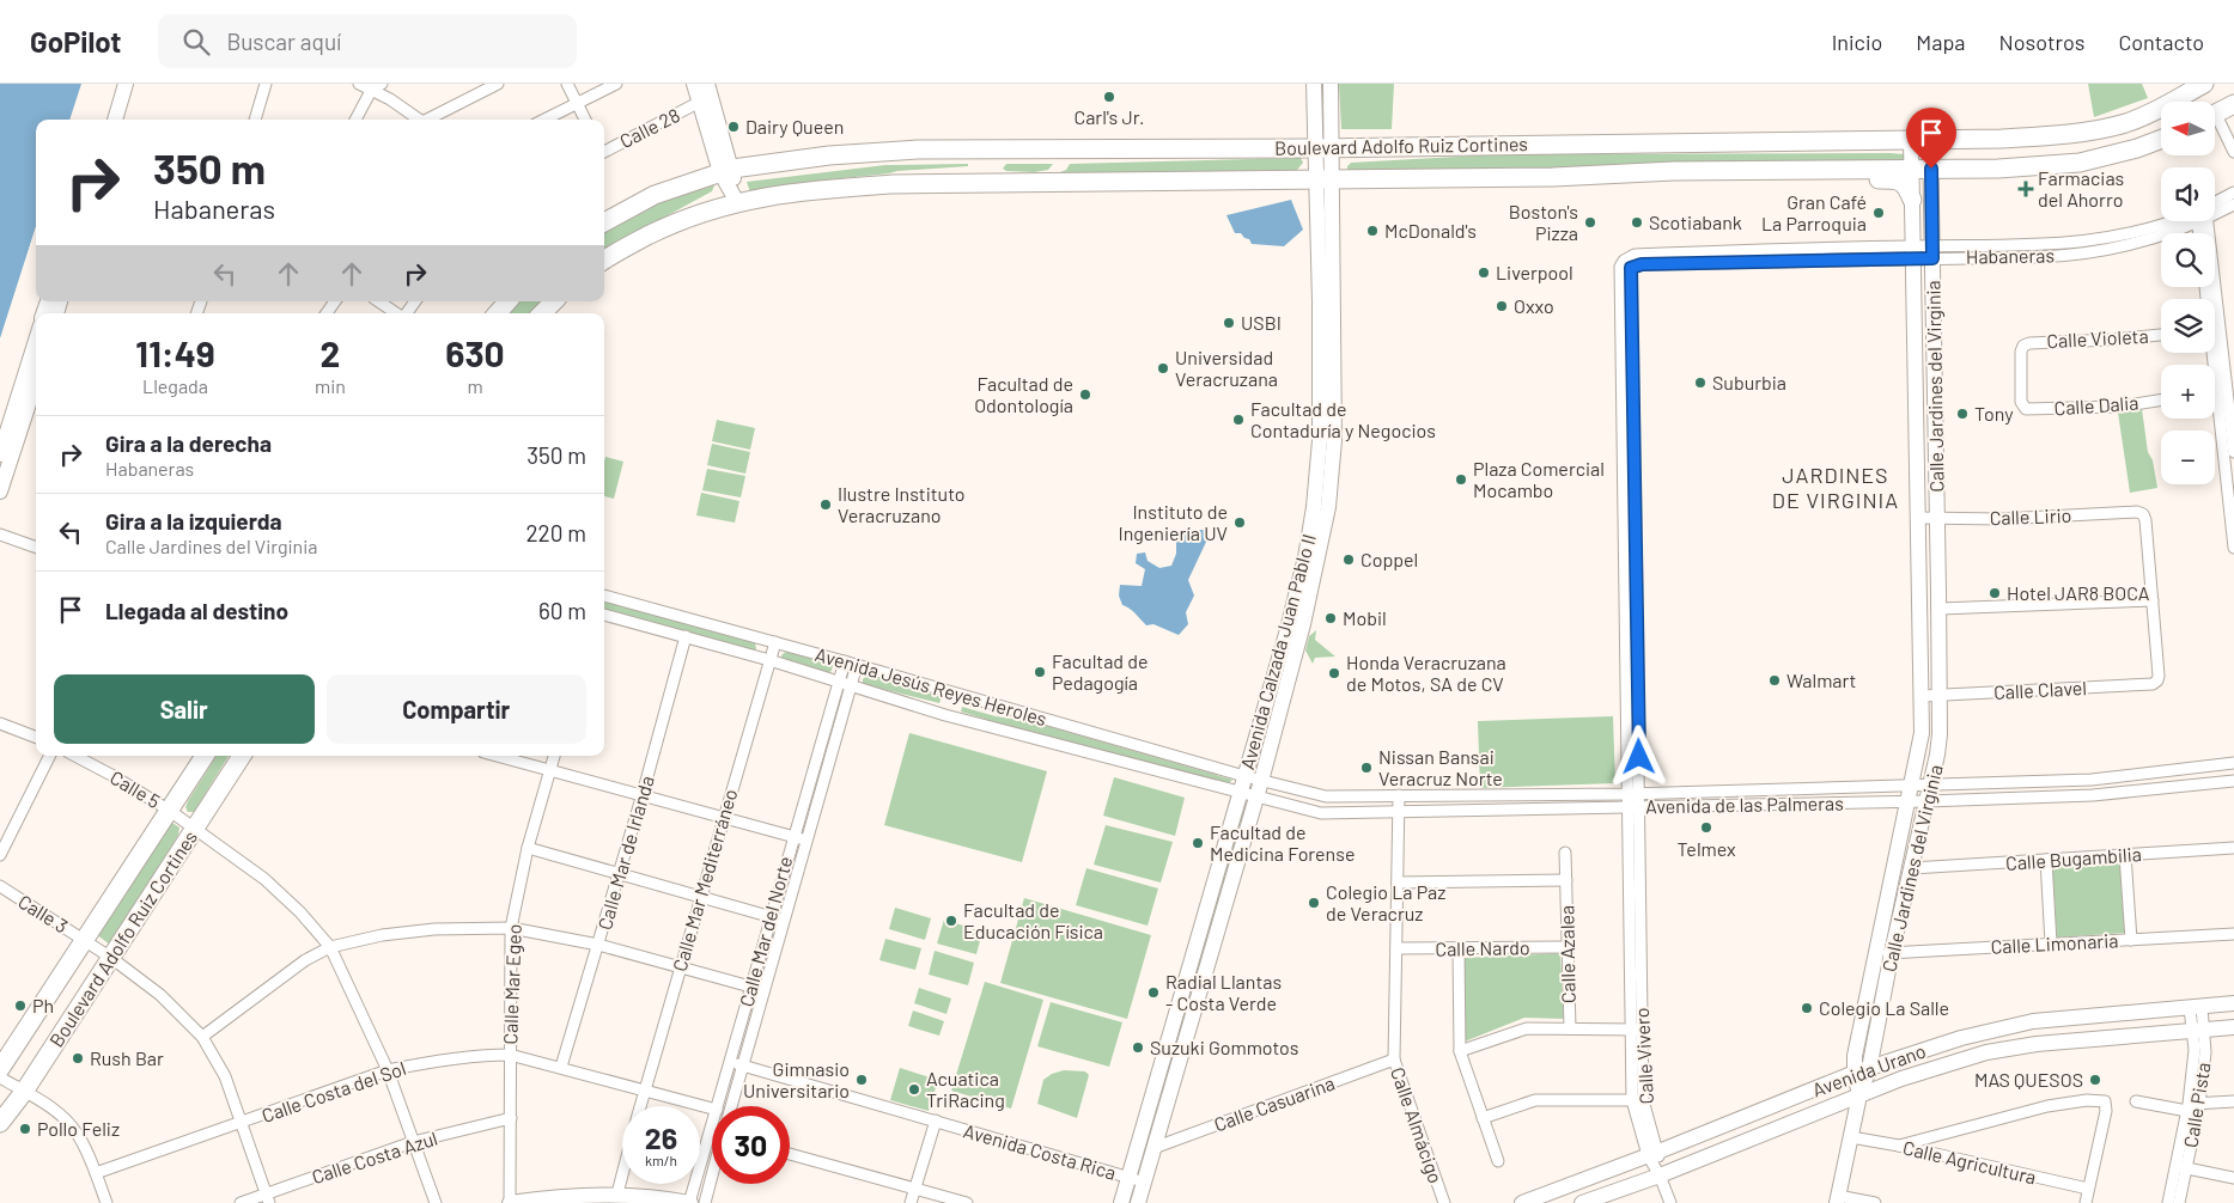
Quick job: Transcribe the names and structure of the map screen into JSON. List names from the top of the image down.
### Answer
{
  "streets": {
    "main road": [
      "Boulevard Adolfo Ruiz Cortines",
      "Calle Jardines del Virginia",
      "Avenida Calzada Juan Pablo II",
      "Avenida Urano"
    ],
    "street": [
      "Calle 28",
      "Habaneras",
      "Calle Violeta",
      "Calle Dalia",
      "Calle Lirio",
      "Avenida Jesús Reyes Heroles",
      "Calle Clavel",
      "Calle 5",
      "Avenida de las Palmeras",
      "Calle Mar de Irlanda",
      "Calle Bugambilia",
      "Calle Mar Mediterráneo",
      "Calle 3",
      "Calle Mar del Norte",
      "Calle Limonaria",
      "Calle Nardo",
      "Calle Azalea",
      "Calle Mar Egeo",
      "Calle Vivero",
      "Calle Costa del Sol",
      "Calle Casuarina",
      "Calle Pista",
      "Calle Almácigo",
      "Avenida Costa Rica",
      "Calle Costa Azul",
      "Calle Agricultura"
    ]
  },
  "crossings": [
    ["Boulevard Adolfo Ruiz Cortines", "Calle Jardines del Virginia"],
    ["Boulevard Adolfo Ruiz Cortines", "Avenida Calzada Juan Pablo II"],
    ["Boulevard Adolfo Ruiz Cortines", "Calle 5"],
    ["Boulevard Adolfo Ruiz Cortines", "Calle 3"],
    ["Habaneras", "Calle Jardines del Virginia"],
    ["Habaneras", "Calle Vivero"],
    ["Calle Violeta", "Calle Dalia"],
    ["Calle Jardines del Virginia", "Calle Lirio"],
    ["Calle Jardines del Virginia", "Calle Clavel"],
    ["Calle Jardines del Virginia", "Avenida de las Palmeras"],
    ["Calle Jardines del Virginia", "Calle Bugambilia"],
    ["Calle Jardines del Virginia", "Calle Limonaria"],
    ["Calle Jardines del Virginia", "Avenida Urano"],
    ["Calle Jardines del Virginia", "Calle Agricultura"],
    ["Calle Lirio", "Calle Clavel"],
    ["Avenida Calzada Juan Pablo II", "Avenida Jesús Reyes Heroles"],
    ["Avenida Calzada Juan Pablo II", "Avenida de las Palmeras"],
    ["Avenida Calzada Juan Pablo II", "Calle Casuarina"],
    ["Avenida Calzada Juan Pablo II", "Avenida Costa Rica"],
    ["Avenida Jesús Reyes Heroles", "Avenida de las Palmeras"],
    ["Avenida Jesús Reyes Heroles", "Calle Mar de Irlanda"],
    ["Avenida Jesús Reyes Heroles", "Calle Mar Mediterráneo"],
    ["Avenida Jesús Reyes Heroles", "Calle Mar del Norte"],
    ["Calle 5", "Calle Costa del Sol"],
    ["Calle 5", "Calle Costa Azul"],
    ["Avenida de las Palmeras", "Calle Vivero"],
    ["Avenida de las Palmeras", "Calle Almácigo"],
    ["Calle Mar de Irlanda", "Calle Costa del Sol"],
    ["Calle Mar Mediterráneo", "Calle Costa del Sol"],
    ["Calle 3", "Calle Costa del Sol"],
    ["Calle 3", "Calle Costa Azul"],
    ["Calle Mar del Norte", "Avenida Costa Rica"],
    ["Calle Nardo", "Calle Azalea"],
    ["Calle Nardo", "Calle Almácigo"],
    ["Calle Mar Egeo", "Calle Costa del Sol"],
    ["Calle Mar Egeo", "Calle Costa Azul"],
    ["Calle Vivero", "Avenida Urano"],
    ["Avenida Urano", "Calle Pista"],
    ["Calle Casuarina", "Calle Almácigo"]
  ],
  "districts": ["JARDINES DE VIRGINIA"],
  "places": {
    "other": [
      "Carl's Jr.",
      "Dairy Queen",
      "Gran Café La Parroquia",
      "Boston's Pizza",
      "Scotiabank",
      "McDonald's",
      "Liverpool",
      "Oxxo",
      "USBI",
      "Universidad Veracruzana",
      "Suburbia",
      "Facultad de Odontología",
      "Tony",
      "Facultad de Contaduría y Negocios",
      "Plaza Comercial Mocambo",
      "Ilustre Instituto Veracruzano",
      "Instituto de Ingeniería UV",
      "Coppel",
      "Hotel JAR8 BOCA",
      "Mobil",
      "Facultad de Pedagogía",
      "Honda Veracruzana de Motos, SA de CV",
      "Walmart",
      "Nissan Bansai Veracruz Norte",
      "Telmex",
      "Facultad de Medicina Forense",
      "Colegio La Paz de Veracruz",
      "Facultad de Educación Física",
      "Radial Llantas - Costa Verde",
      "Ph",
      "Colegio La Salle",
      "Suzuki Gommotos",
      "Rush Bar",
      "Gimnasio Universitario",
      "MAS QUESOS",
      "Acuatica TriRacing",
      "Pollo Feliz"
    ],
    "health": ["Farmacias del Ahorro"]
  },
  "north": "left",
  "page": {
    "header": "GoPilot",
    "search": "Buscar aquí",
    "nav": [
      "Inicio",
      "Mapa",
      "Nosotros",
      "Contacto"
    ],
    "map_buttons": ["+", "−"],
    "turn": ["350 m", "Habaneras"],
    "eta": [
      "11:49",
      "Llegada",
      "2",
      "min",
      "630",
      "m"
    ],
    "list": [
      {
        "name": "Gira a la derecha",
        "note": "Habaneras",
        "value": "350 m"
      },
      {
        "name": "Gira a la izquierda",
        "note": "Calle Jardines del Virginia",
        "value": "220 m"
      },
      {
        "name": "Llegada al destino",
        "value": "60 m"
      }
    ],
    "buttons": ["Salir", "Compartir"],
    "speed": "26 km/h",
    "limit": "30"
  }
}
